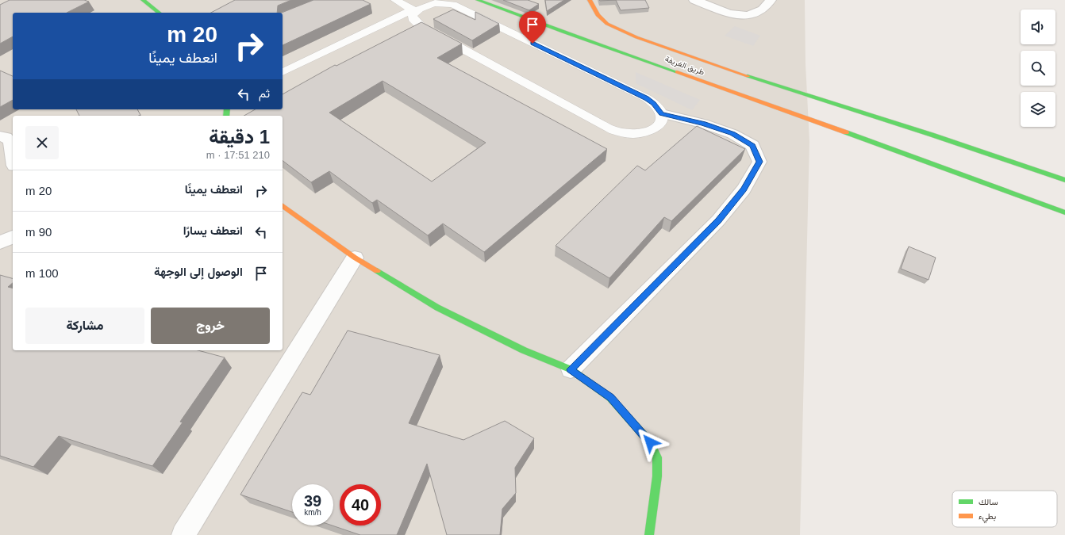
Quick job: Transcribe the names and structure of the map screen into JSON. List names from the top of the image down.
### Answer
{
  "streets": {
    "main road": ["طريق الغريفة"]
  },
  "legend": ["سالك", "بطيء"],
  "page": {
    "turn": ["20 m", "انعطف يمينًا"],
    "then": "ثم",
    "heading": ["1 دقيقة", "210 m · 17:51"],
    "list": [
      {
        "name": "انعطف يمينًا",
        "value": "20 m"
      },
      {
        "name": "انعطف يسارًا",
        "value": "90 m"
      },
      {
        "name": "الوصول إلى الوجهة",
        "value": "100 m"
      }
    ],
    "buttons": ["خروج", "مشاركة"],
    "speed": "39 km/h",
    "limit": "40"
  }
}
